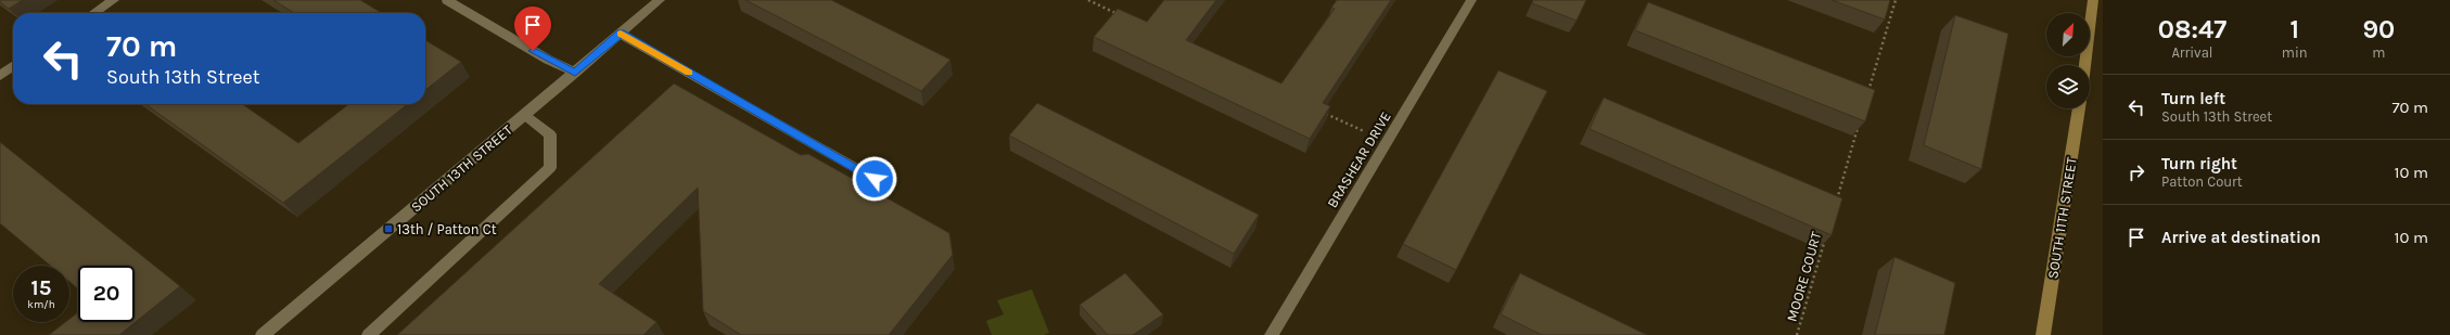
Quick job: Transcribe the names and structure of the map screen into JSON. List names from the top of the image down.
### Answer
{
  "streets": {
    "street": ["BRASHEAR DRIVE", "SOUTH 13TH STREET", "SOUTH 11TH STREET"],
    "path": ["MOORE COURT"]
  },
  "places": {
    "transit": ["13th / Patton Ct"]
  },
  "north": "top right",
  "page": {
    "eta": [
      "08:47",
      "Arrival",
      "1",
      "min",
      "90",
      "m"
    ],
    "turn": ["70 m", "South 13th Street"],
    "list": [
      {
        "name": "Turn left",
        "note": "South 13th Street",
        "value": "70 m"
      },
      {
        "name": "Turn right",
        "note": "Patton Court",
        "value": "10 m"
      },
      {
        "name": "Arrive at destination",
        "value": "10 m"
      }
    ],
    "speed": "15 km/h",
    "limit": "20"
  }
}
